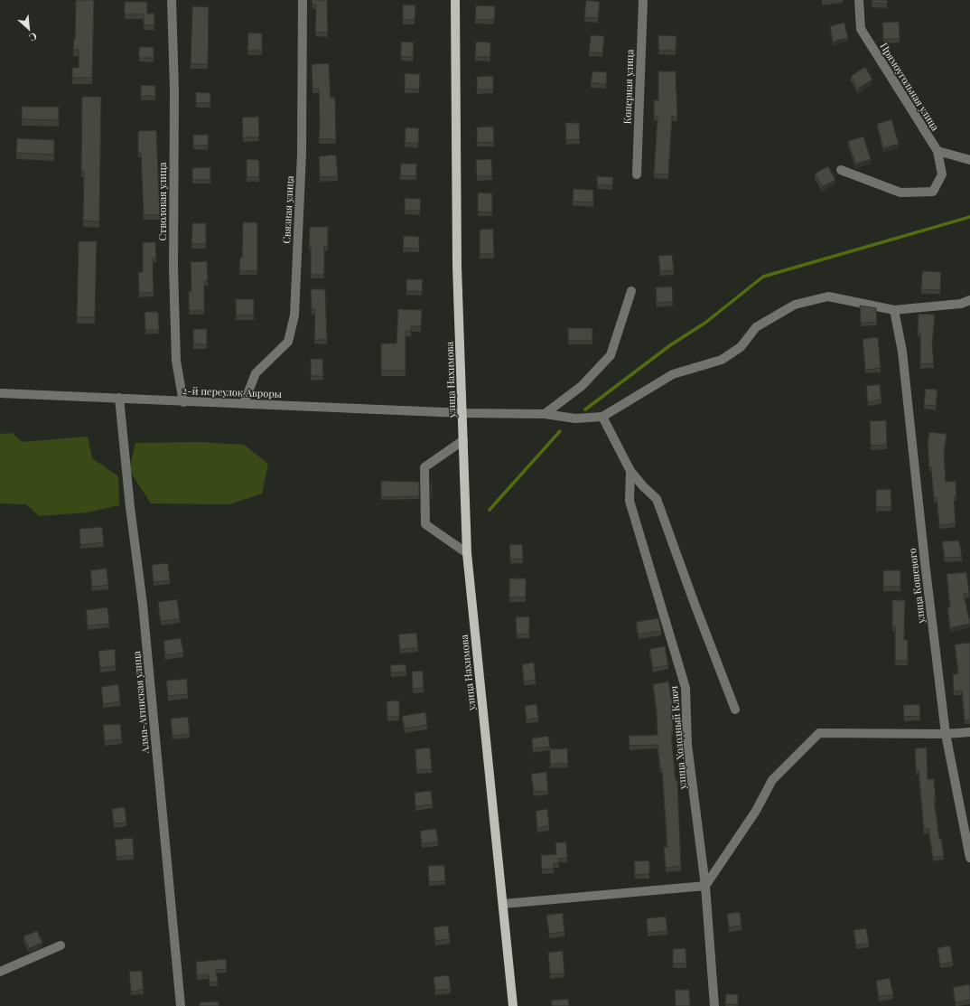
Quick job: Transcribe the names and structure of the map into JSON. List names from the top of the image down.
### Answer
{
  "streets": {
    "main road": ["улица Нахимова"],
    "street": [
      "Коперная улица",
      "Прямоугольная улица",
      "Стволовая улица",
      "Связная улица",
      "2-й переулок Авроры",
      "улица Кошевого",
      "Алма-Атинская улица",
      "улица Холодный Ключ"
    ]
  },
  "crossings": [
    ["Стволовая улица", "2-й переулок Авроры"],
    ["Связная улица", "2-й переулок Авроры"],
    ["улица Нахимова", "2-й переулок Авроры"],
    ["2-й переулок Авроры", "Алма-Атинская улица"],
    ["2-й переулок Авроры", "улица Холодный Ключ"]
  ],
  "north": "bottom right"
}
